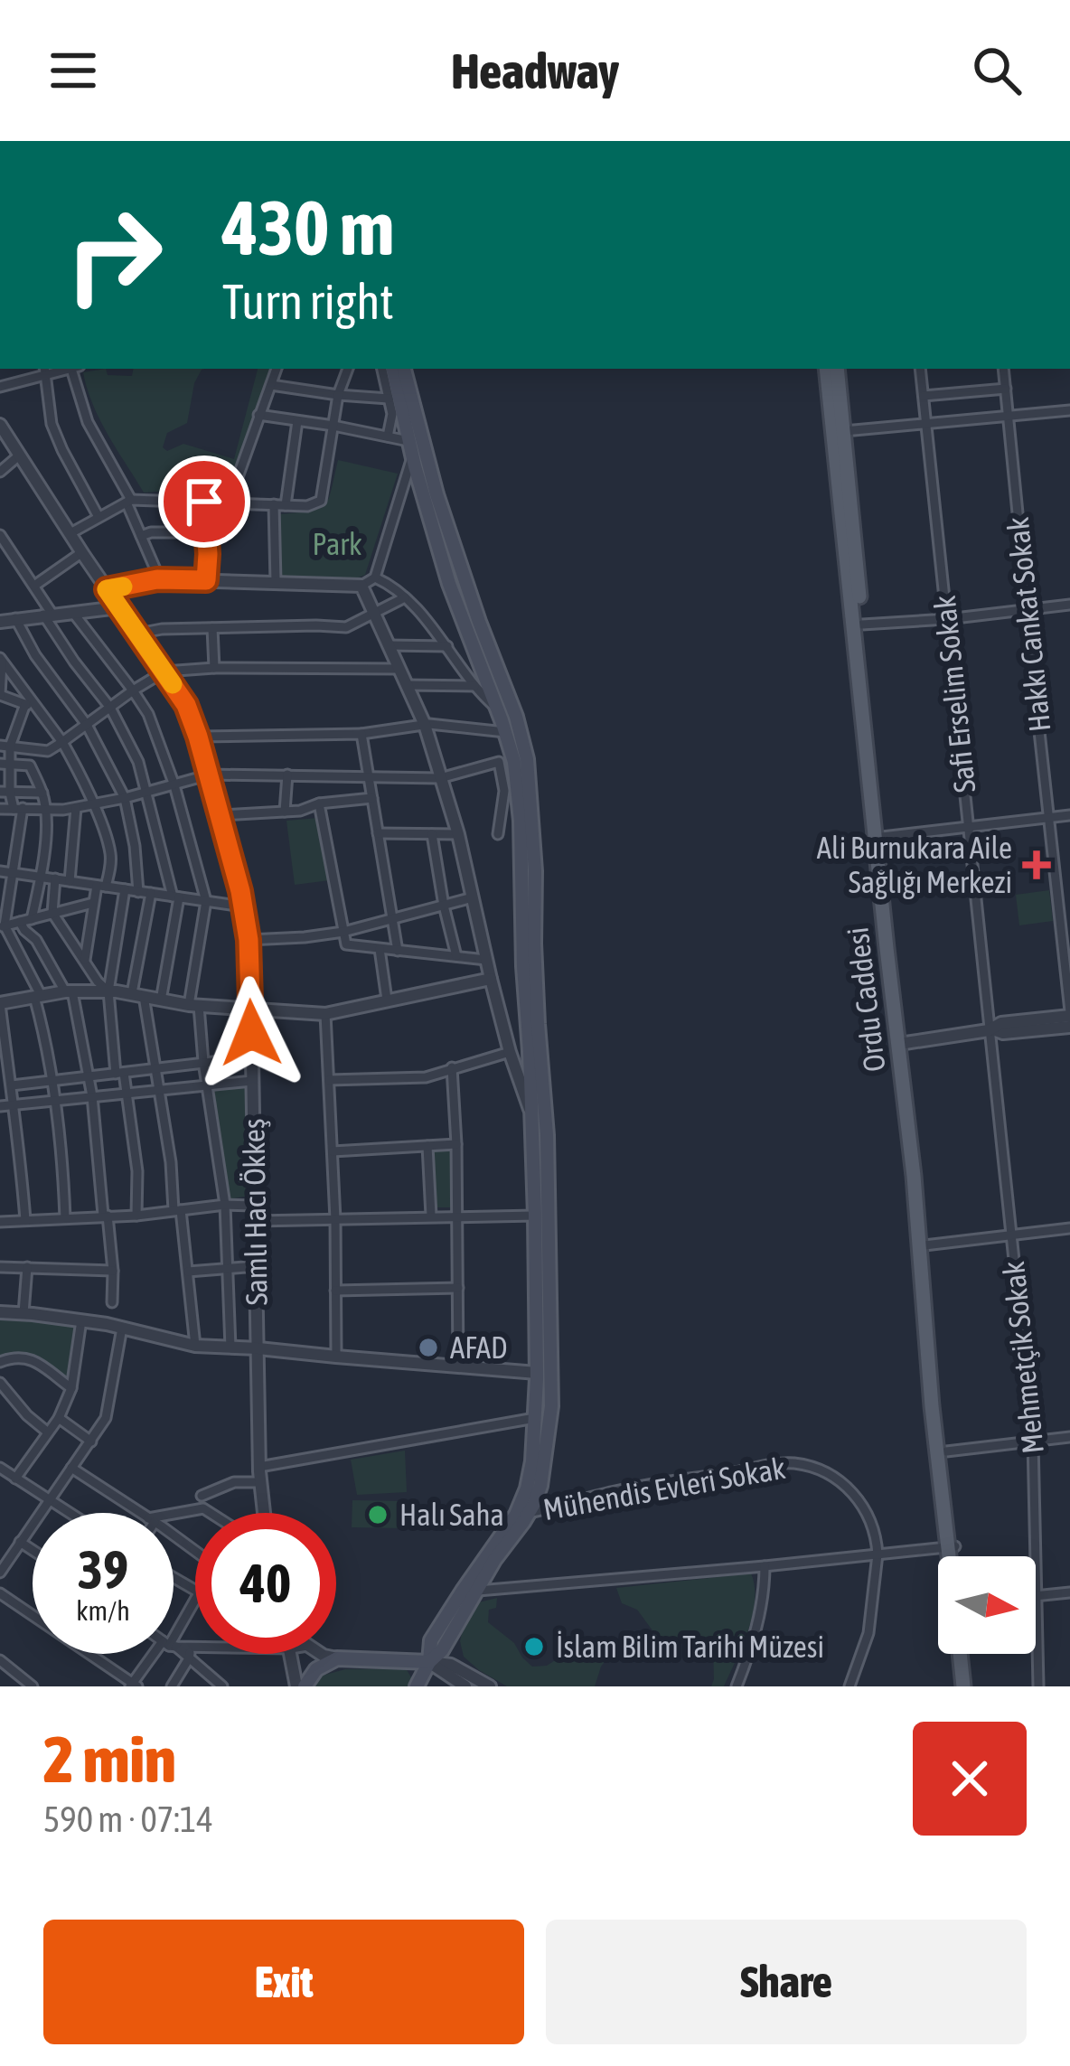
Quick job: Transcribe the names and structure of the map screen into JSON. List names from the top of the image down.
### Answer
{
  "streets": {
    "main road": ["Ordu Caddesi"],
    "street": [
      "Hakkı Cankat Sokak",
      "Safi Erselim Sokak",
      "Samlı Hacı Ökkeş",
      "Mehmetçik Sokak",
      "Mühendis Evleri Sokak"
    ]
  },
  "crossings": [
    ["Safi Erselim Sokak", "Mehmetçik Sokak"]
  ],
  "parks": ["Park"],
  "places": {
    "health": ["Ali Burnukara Aile Sağlığı Merkezi"],
    "other": ["AFAD", "Halı Saha", "İslam Bilim Tarihi Müzesi"]
  },
  "north": "right",
  "page": {
    "header": "Headway",
    "turn": ["430 m", "Turn right"],
    "speed": "39 km/h",
    "limit": "40",
    "heading": ["2 min", "590 m · 07:14"],
    "buttons": ["Exit", "Share"]
  }
}
